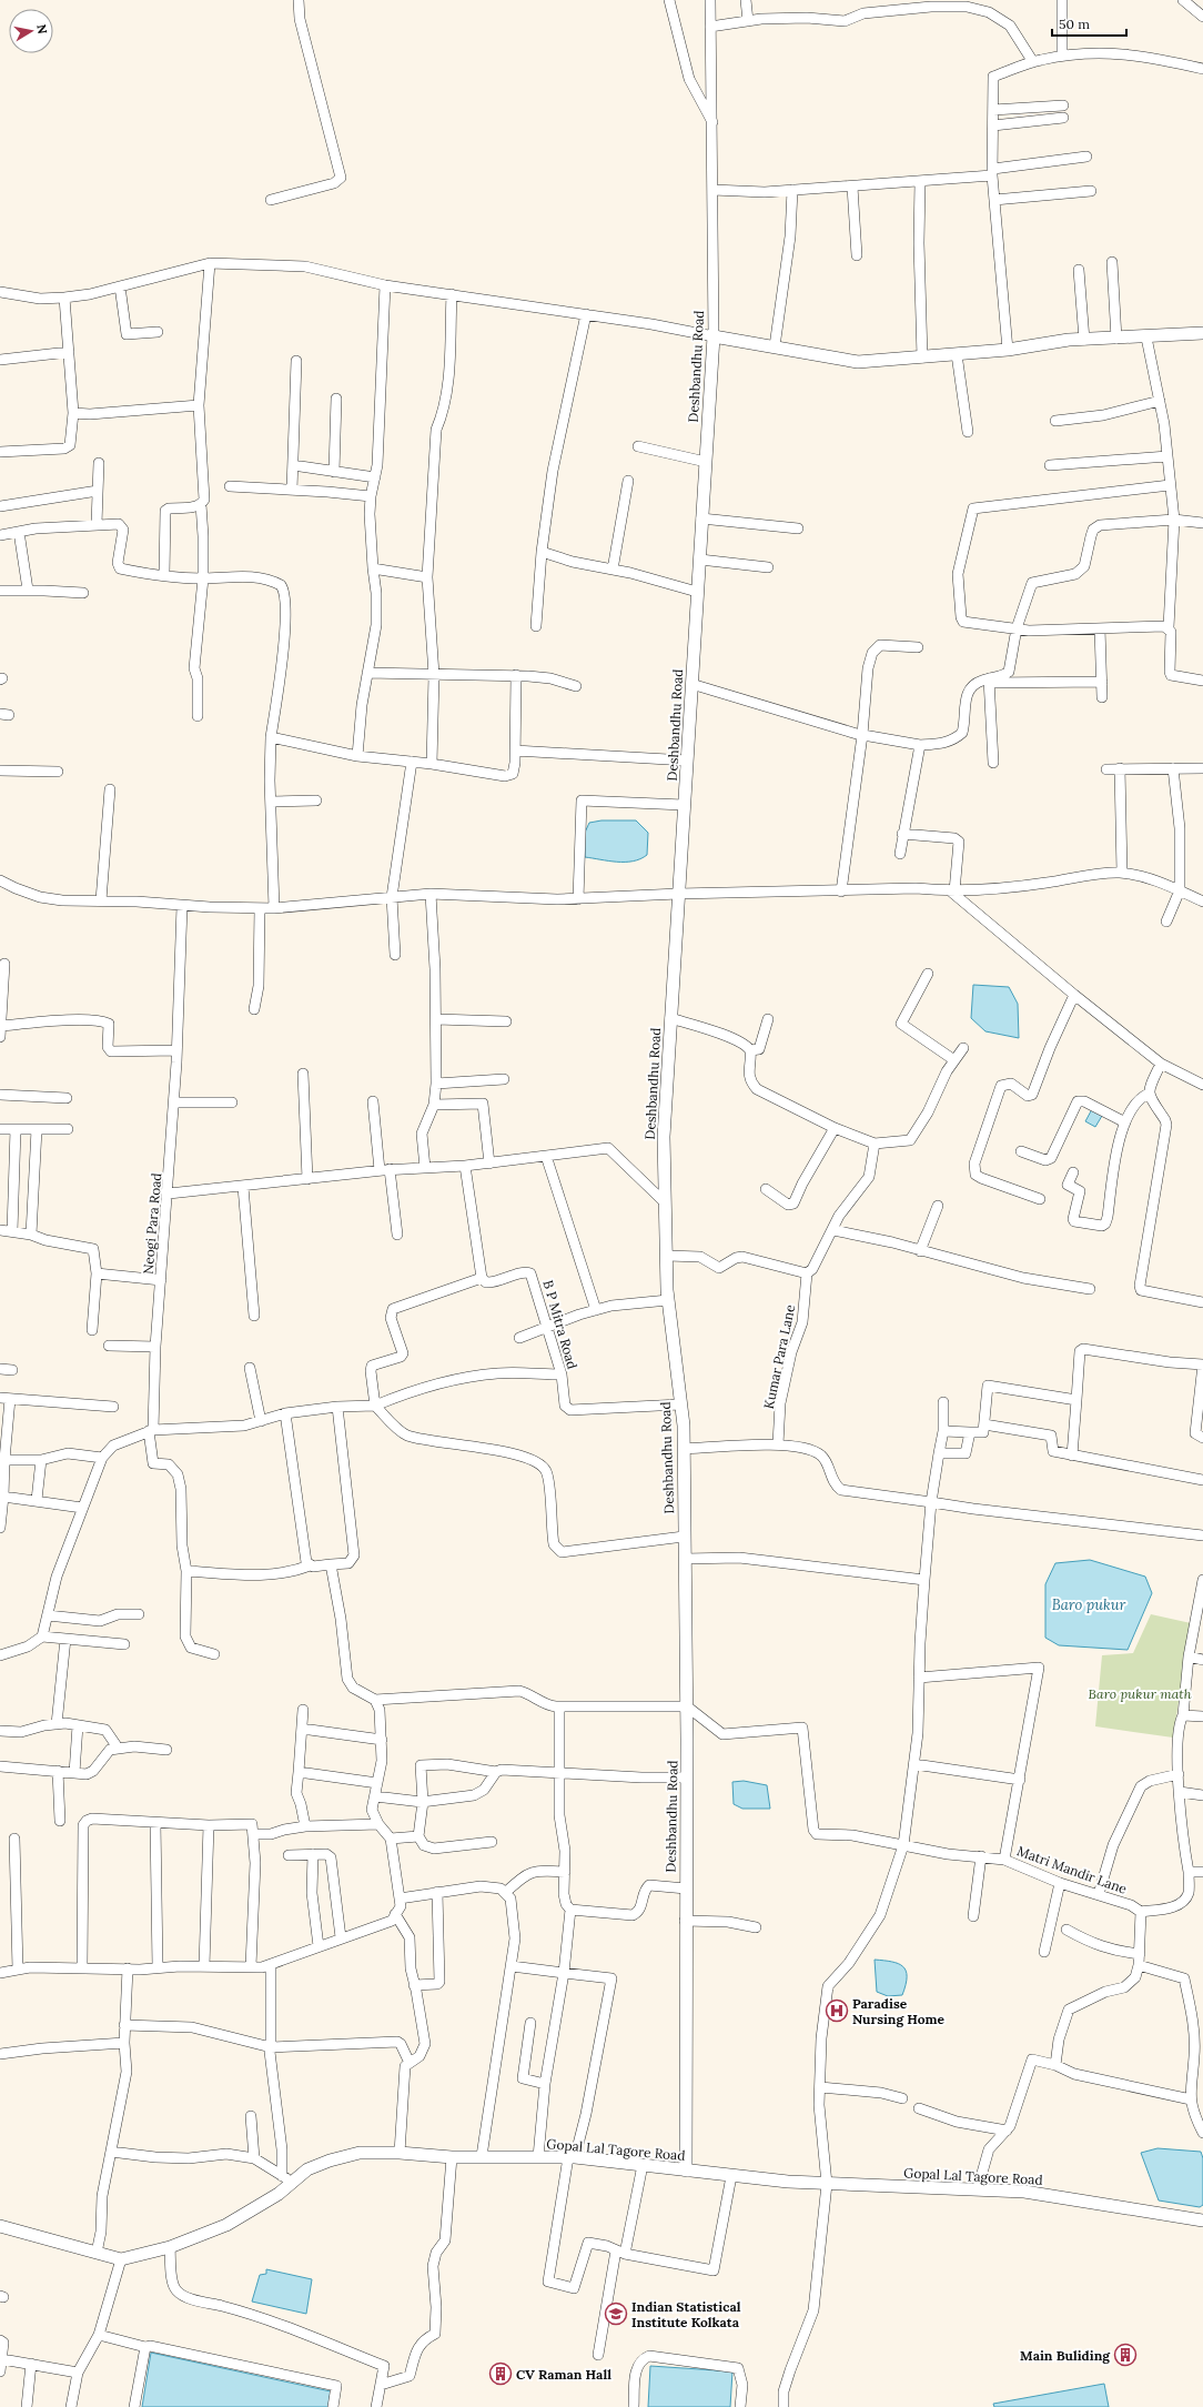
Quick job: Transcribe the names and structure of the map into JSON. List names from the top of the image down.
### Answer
{
  "streets": {
    "street": [
      "Deshbandhu Road",
      "Neogi Para Road",
      "B P Mitra Road",
      "Kumar Para Lane",
      "Matri Mandir Lane",
      "Gopal Lal Tagore Road"
    ]
  },
  "crossings": [
    ["Deshbandhu Road", "B P Mitra Road"],
    ["Deshbandhu Road", "Matri Mandir Lane"],
    ["Deshbandhu Road", "Gopal Lal Tagore Road"]
  ],
  "water": ["Baro pukur"],
  "parks": ["Baro pukur math"],
  "places": {
    "hospital": ["Paradise Nursing Home"],
    "school or university": ["Indian Statistical Institute Kolkata"],
    "building": ["Main Buliding", "CV Raman Hall"]
  },
  "scale_bar": "50 m",
  "north": "right"
}
